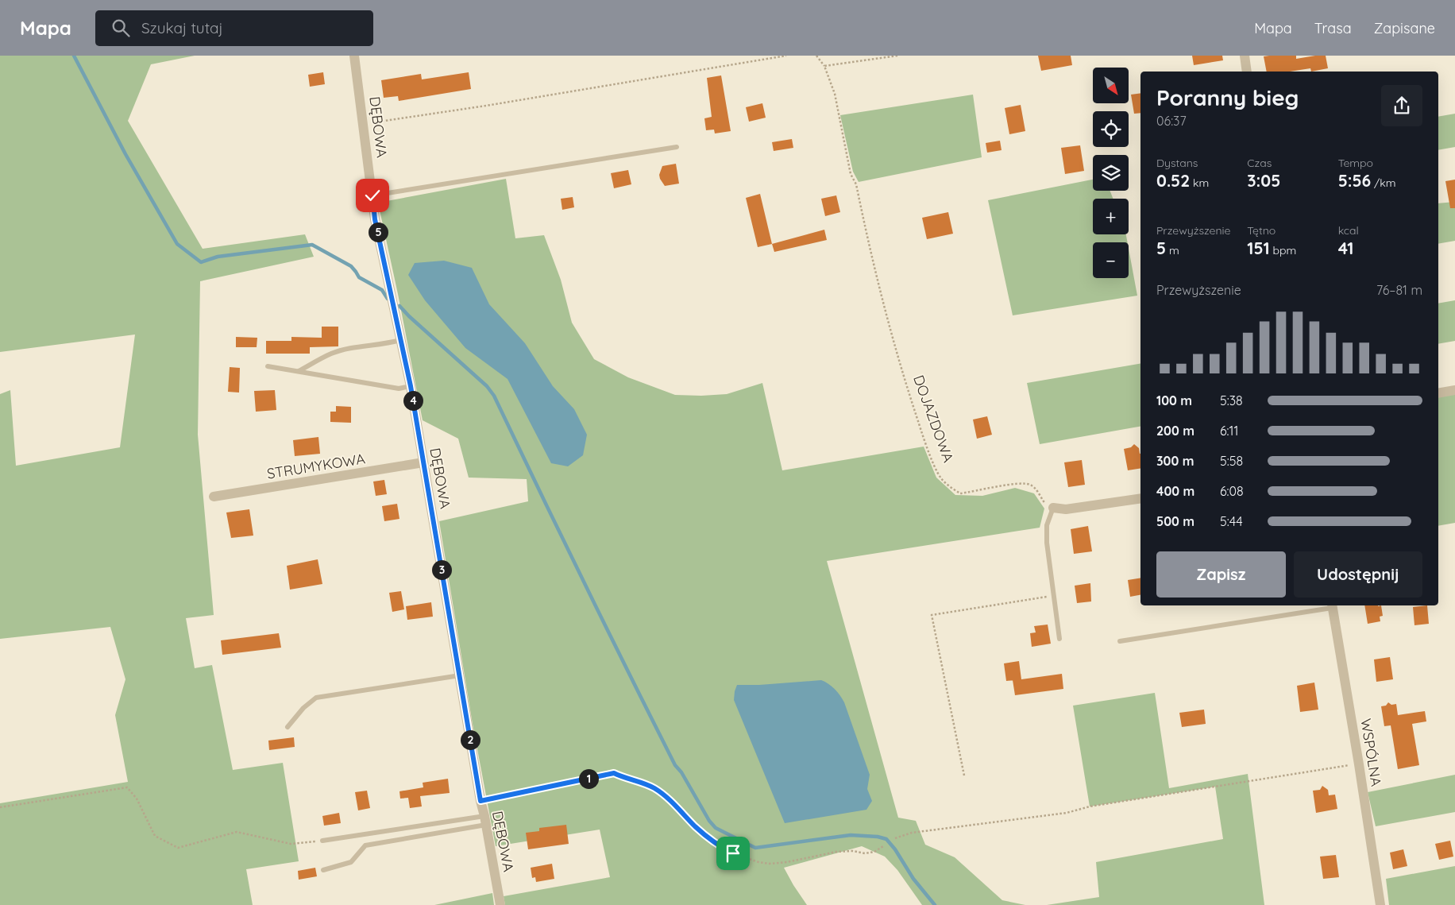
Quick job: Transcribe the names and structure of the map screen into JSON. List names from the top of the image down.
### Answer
{
  "streets": {
    "street": ["DĘBOWA", "STRUMYKOWA", "WSPÓLNA"],
    "path": ["DOJAZDOWA"]
  },
  "crossings": [
    ["DĘBOWA", "STRUMYKOWA"]
  ],
  "north": "bottom right",
  "page": {
    "header": "Mapa",
    "search": "Szukaj tutaj",
    "nav": ["Mapa", "Trasa", "Zapisane"],
    "map_buttons": ["+", "−"],
    "heading": ["Poranny bieg", "06:37"],
    "stats": [
      ["Dystans", "0.52 km"],
      ["Czas", "3:05"],
      ["Tempo", "5:56 /km"],
      ["Przewyższenie", "5 m"],
      ["Tętno", "151 bpm"],
      ["kcal", "41"]
    ],
    "pins": [
      "5",
      "4",
      "3",
      "2",
      "1"
    ],
    "chart": ["Przewyższenie", "76–81 m"],
    "list": [
      {
        "name": "100 m",
        "note": "5:38"
      },
      {
        "name": "200 m",
        "note": "6:11"
      },
      {
        "name": "300 m",
        "note": "5:58"
      },
      {
        "name": "400 m",
        "note": "6:08"
      },
      {
        "name": "500 m",
        "note": "5:44"
      }
    ],
    "buttons": ["Zapisz", "Udostępnij"]
  }
}
